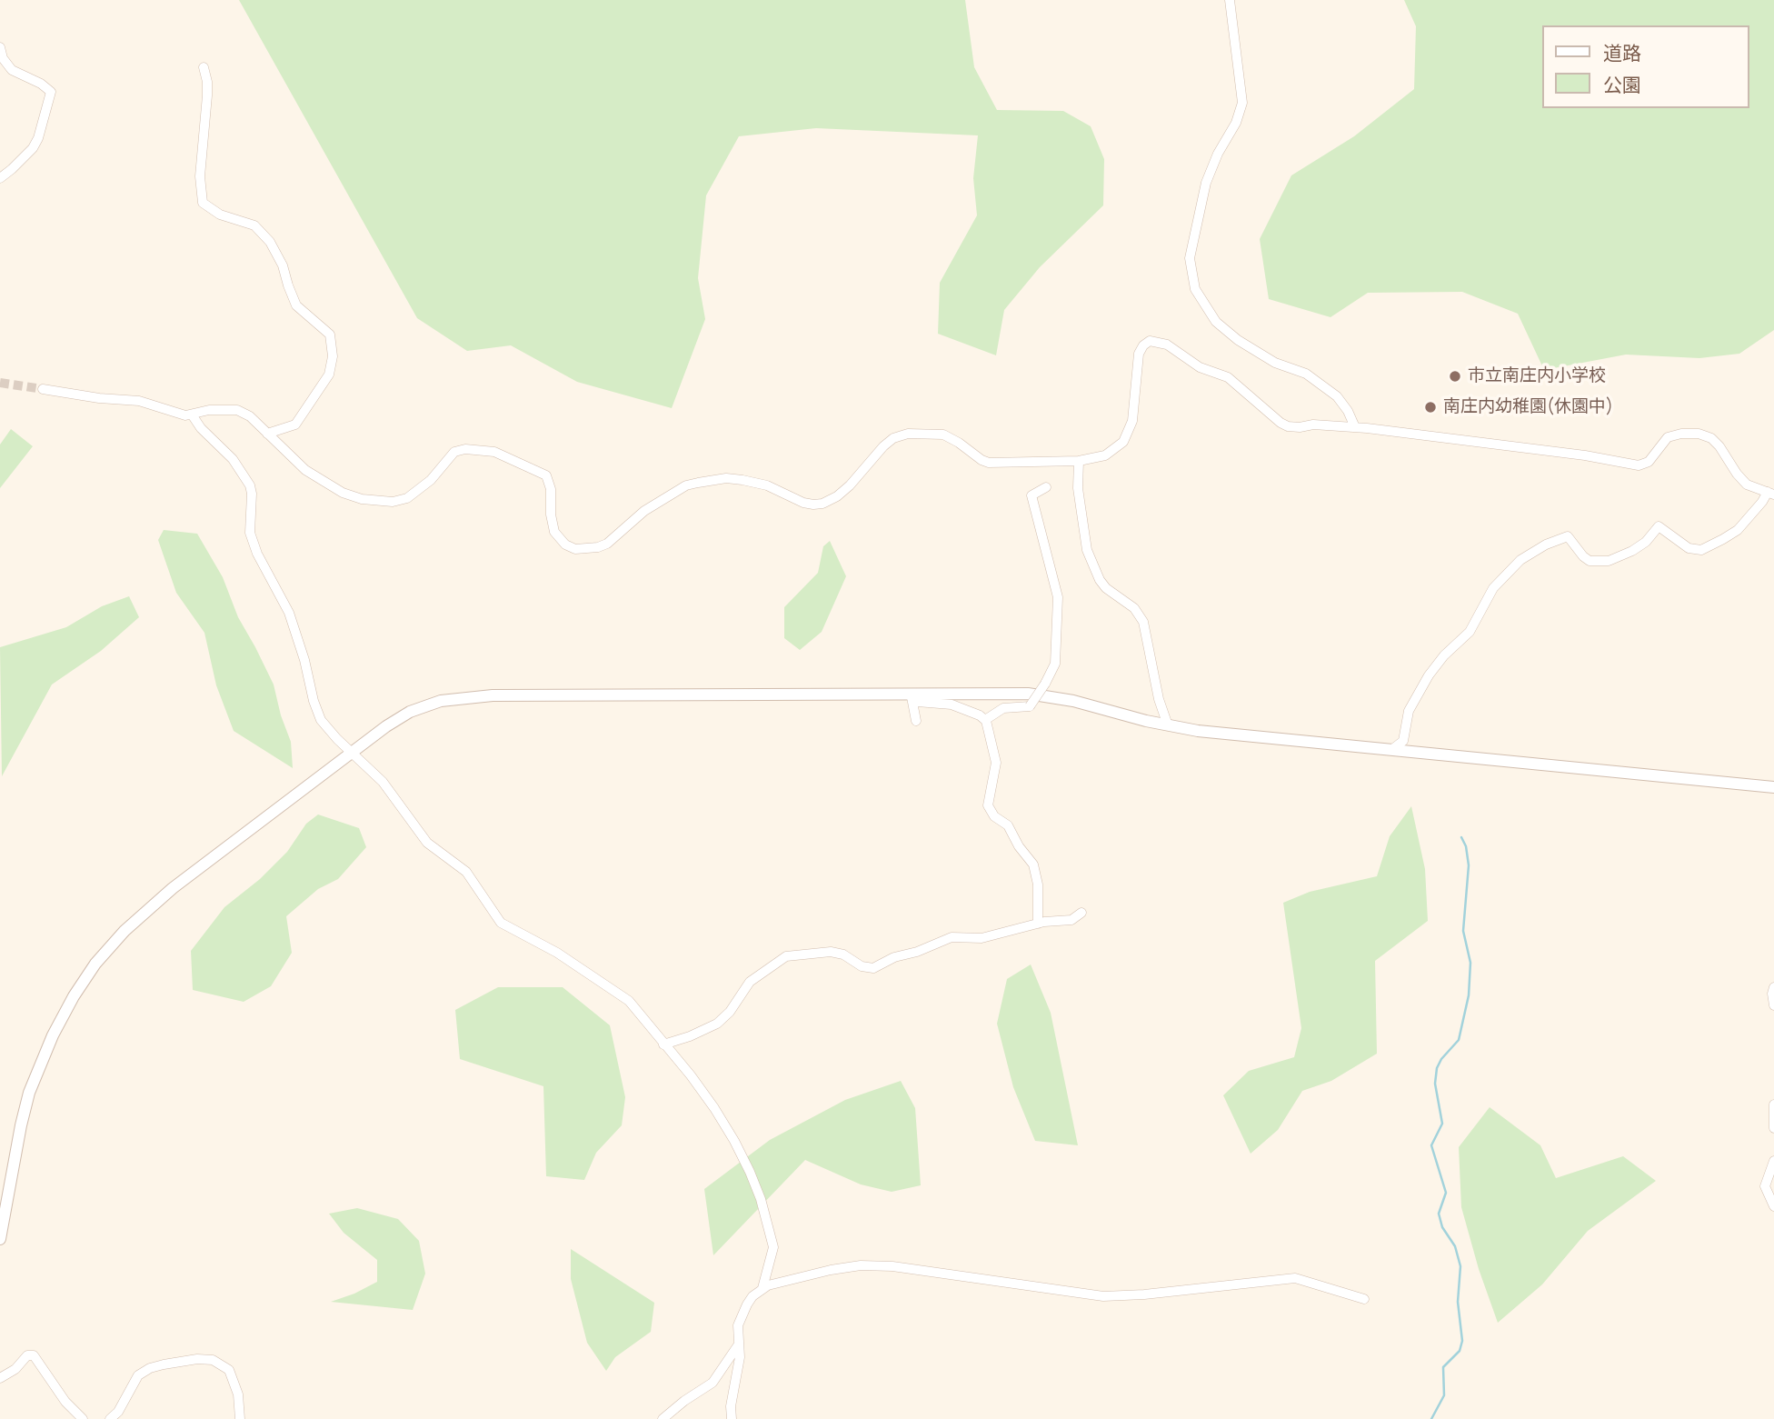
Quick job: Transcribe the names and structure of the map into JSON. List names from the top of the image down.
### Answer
{
  "places": ["市立南庄内小学校", "南庄内幼稚園(休園中)"],
  "legend": ["道路", "公園"]
}
